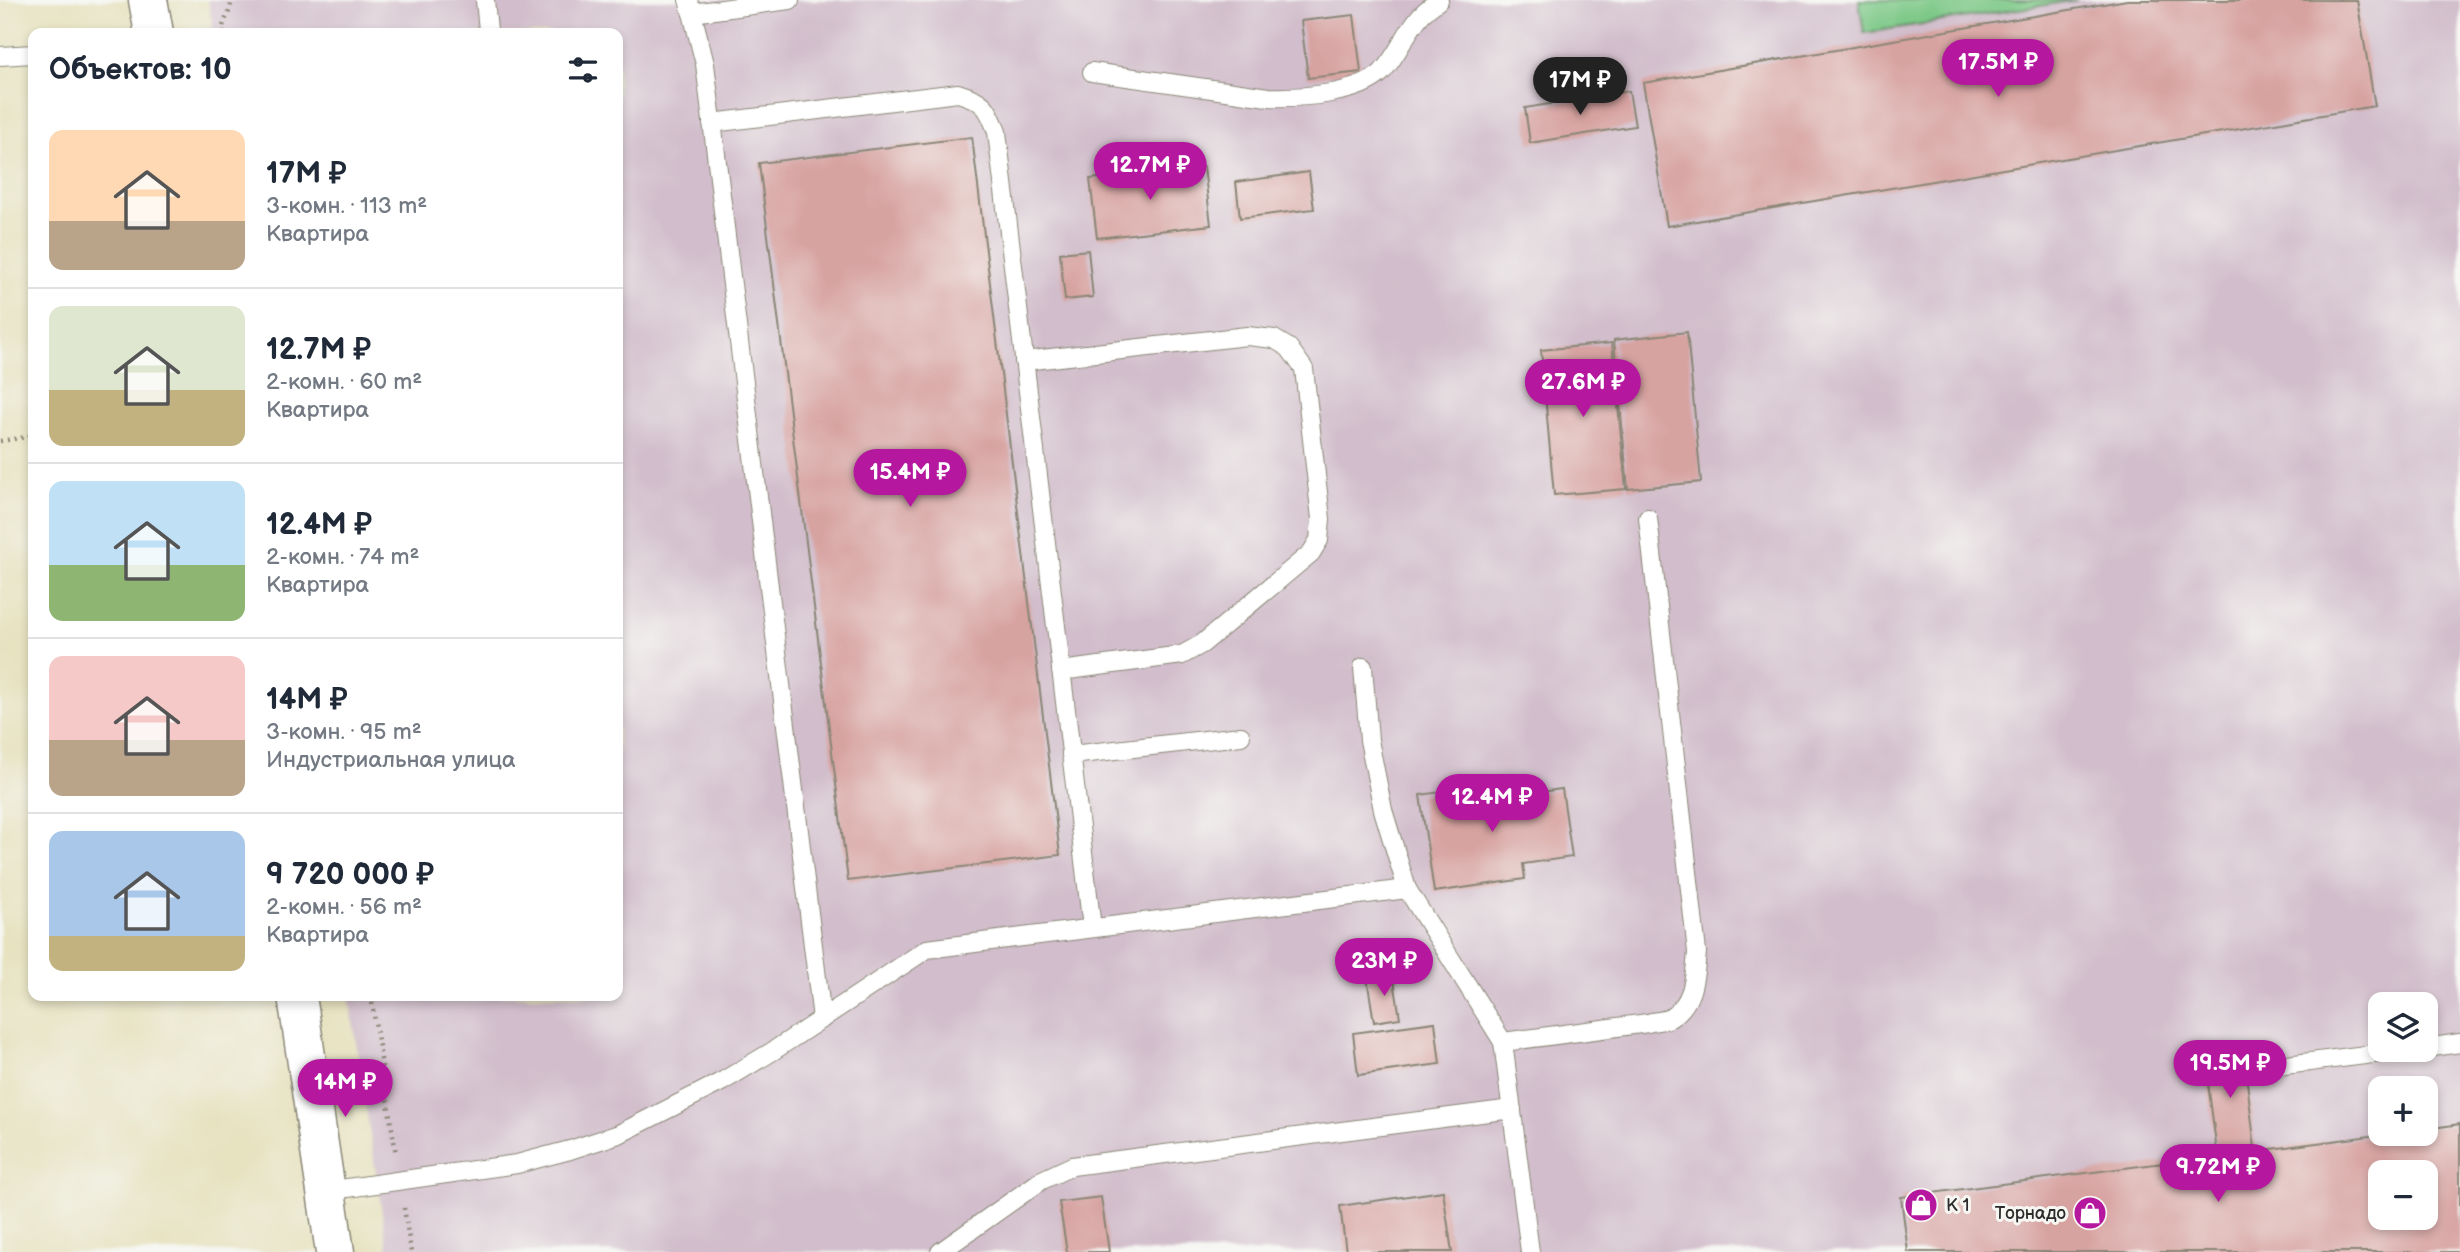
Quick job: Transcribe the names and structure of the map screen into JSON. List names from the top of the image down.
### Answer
{
  "places": {
    "shop": ["К 1", "Торнадо"]
  },
  "page": {
    "heading": "Объектов: 10",
    "price": [
      "17.5M ₽",
      "17M ₽",
      "12.7M ₽",
      "27.6M ₽",
      "15.4M ₽",
      "12.4M ₽",
      "23M ₽",
      "19.5M ₽",
      "14M ₽",
      "9.72M ₽"
    ],
    "list": [
      {
        "name": "17M ₽",
        "note": "3-комн. · 113 m² · Квартира"
      },
      {
        "name": "12.7M ₽",
        "note": "2-комн. · 60 m² · Квартира"
      },
      {
        "name": "12.4M ₽",
        "note": "2-комн. · 74 m² · Квартира"
      },
      {
        "name": "14M ₽",
        "note": "3-комн. · 95 m² · Индустриальная улица"
      },
      {
        "name": "9 720 000 ₽",
        "note": "2-комн. · 56 m² · Квартира"
      }
    ],
    "map_buttons": ["+", "−"]
  }
}
